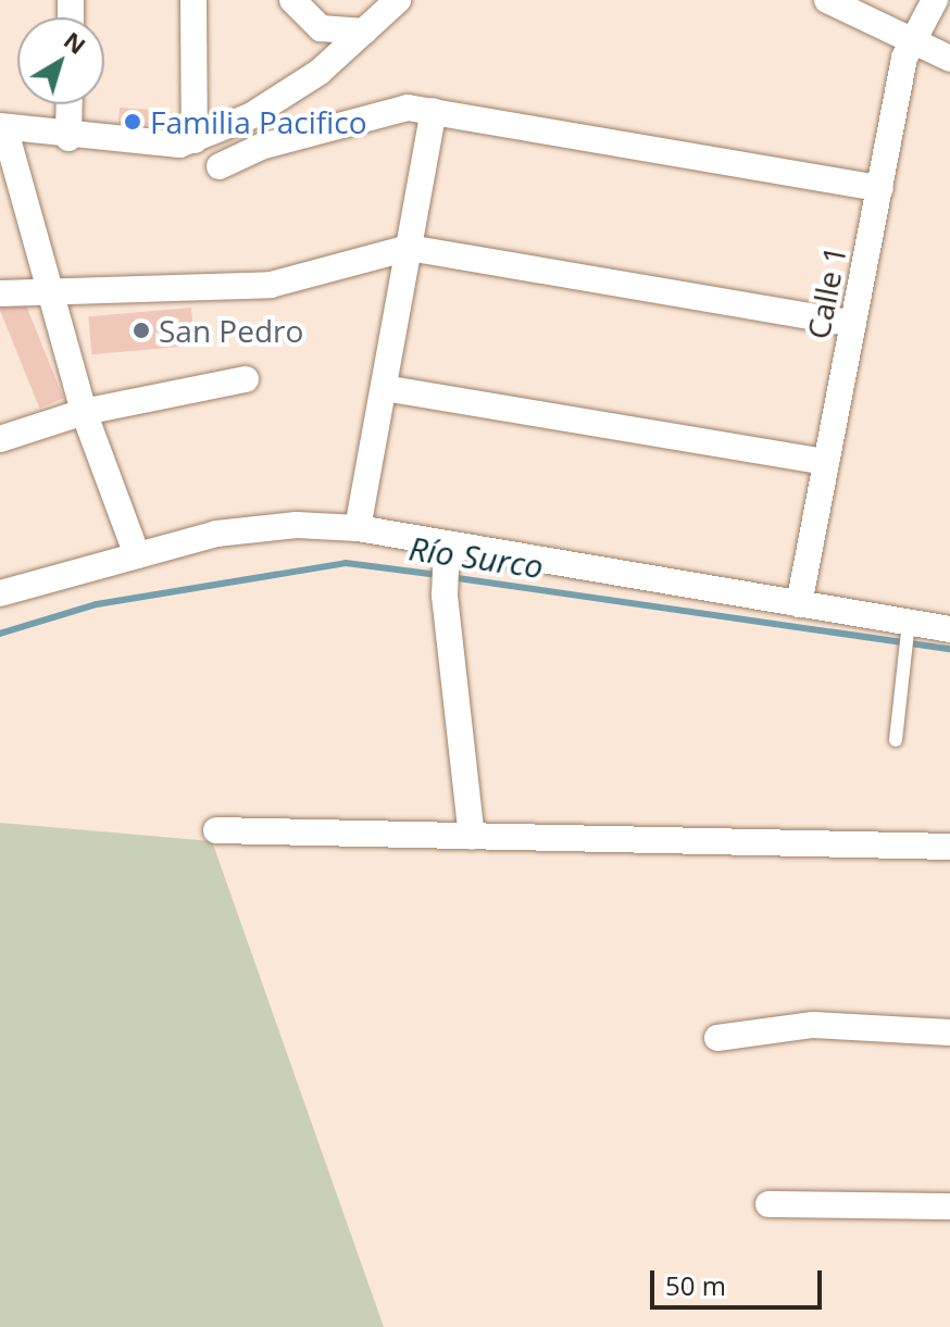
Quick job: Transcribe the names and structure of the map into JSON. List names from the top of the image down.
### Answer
{
  "streets": {
    "street": ["Calle 1"]
  },
  "water": ["Río Surco"],
  "places": ["Familia Pacifico", "San Pedro"],
  "scale_bar": "50 m",
  "north": "top right"
}
